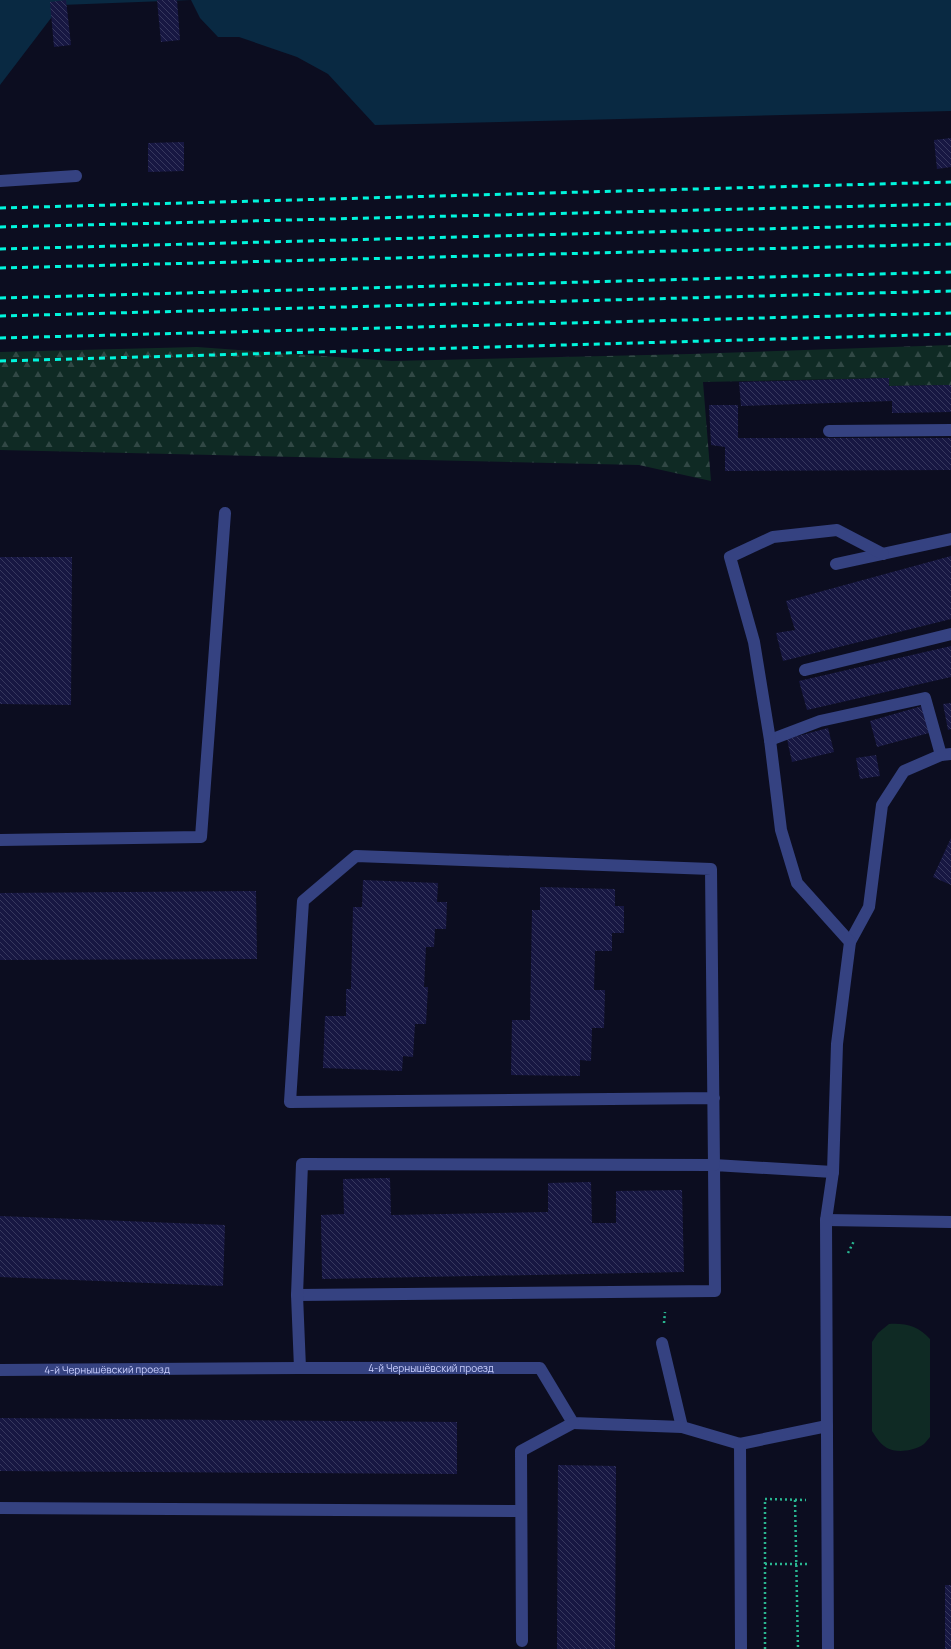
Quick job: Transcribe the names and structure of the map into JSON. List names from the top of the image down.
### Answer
{
  "streets": {
    "street": ["4-й Чернышёвский проезд"]
  }
}
